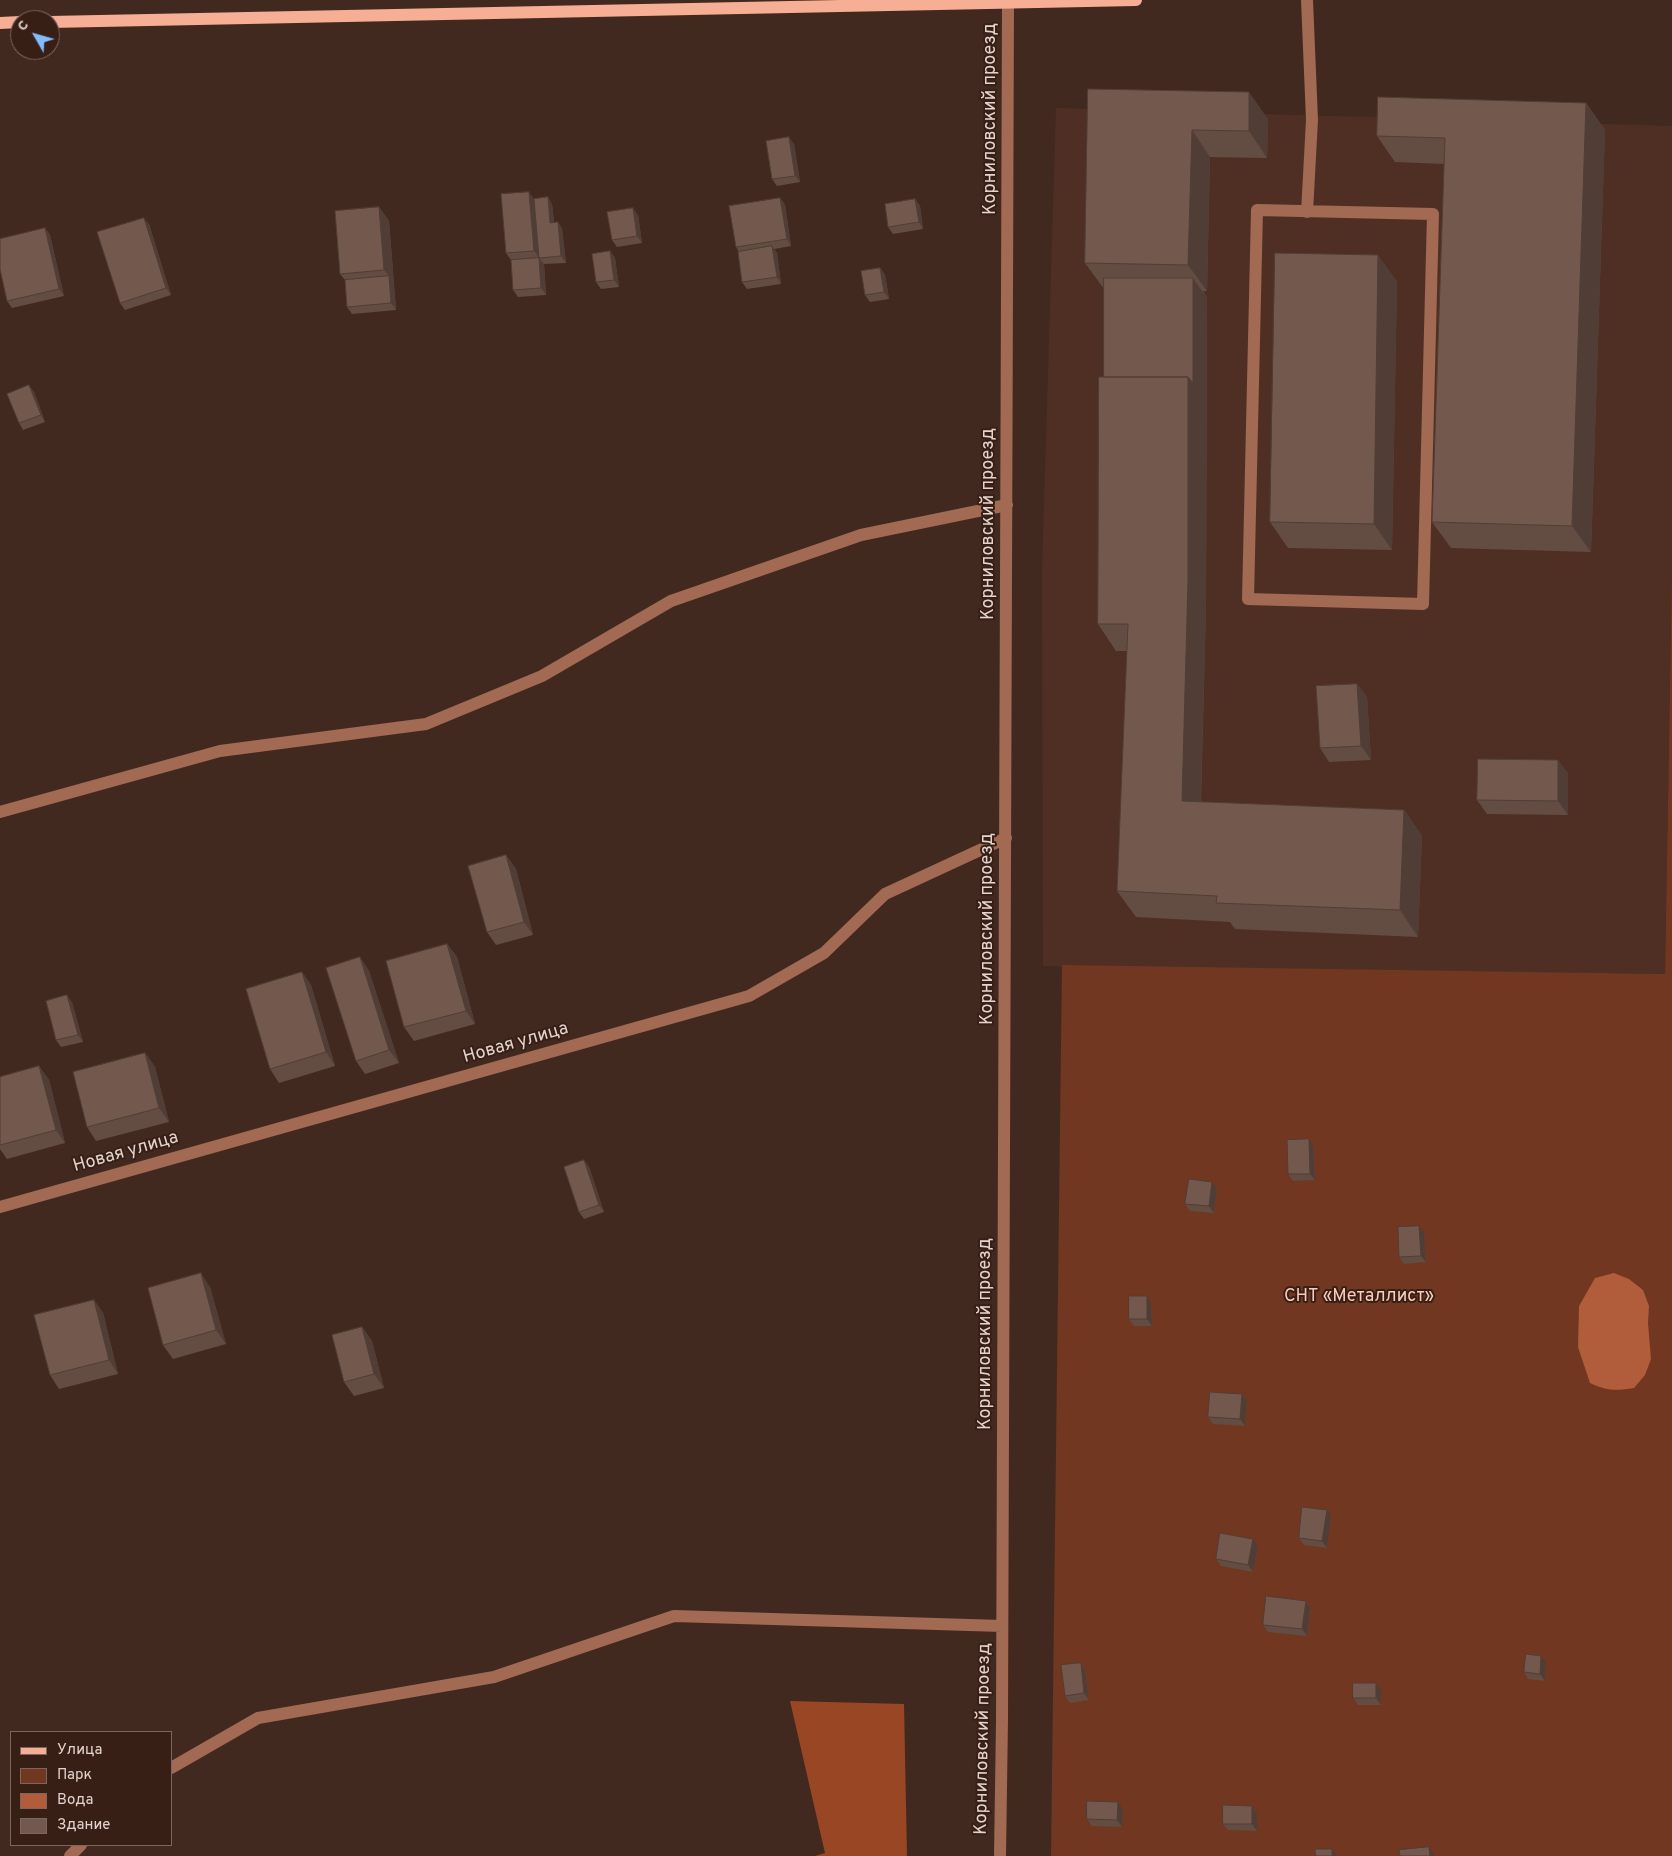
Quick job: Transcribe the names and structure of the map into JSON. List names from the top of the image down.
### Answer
{
  "streets": {
    "street": ["Корниловский проезд", "Новая улица"]
  },
  "crossings": [
    ["Корниловский проезд", "Новая улица"]
  ],
  "parks": ["СНТ «Металлист»"],
  "legend": [
    "Улица",
    "Парк",
    "Вода",
    "Здание"
  ],
  "north": "top left"
}
